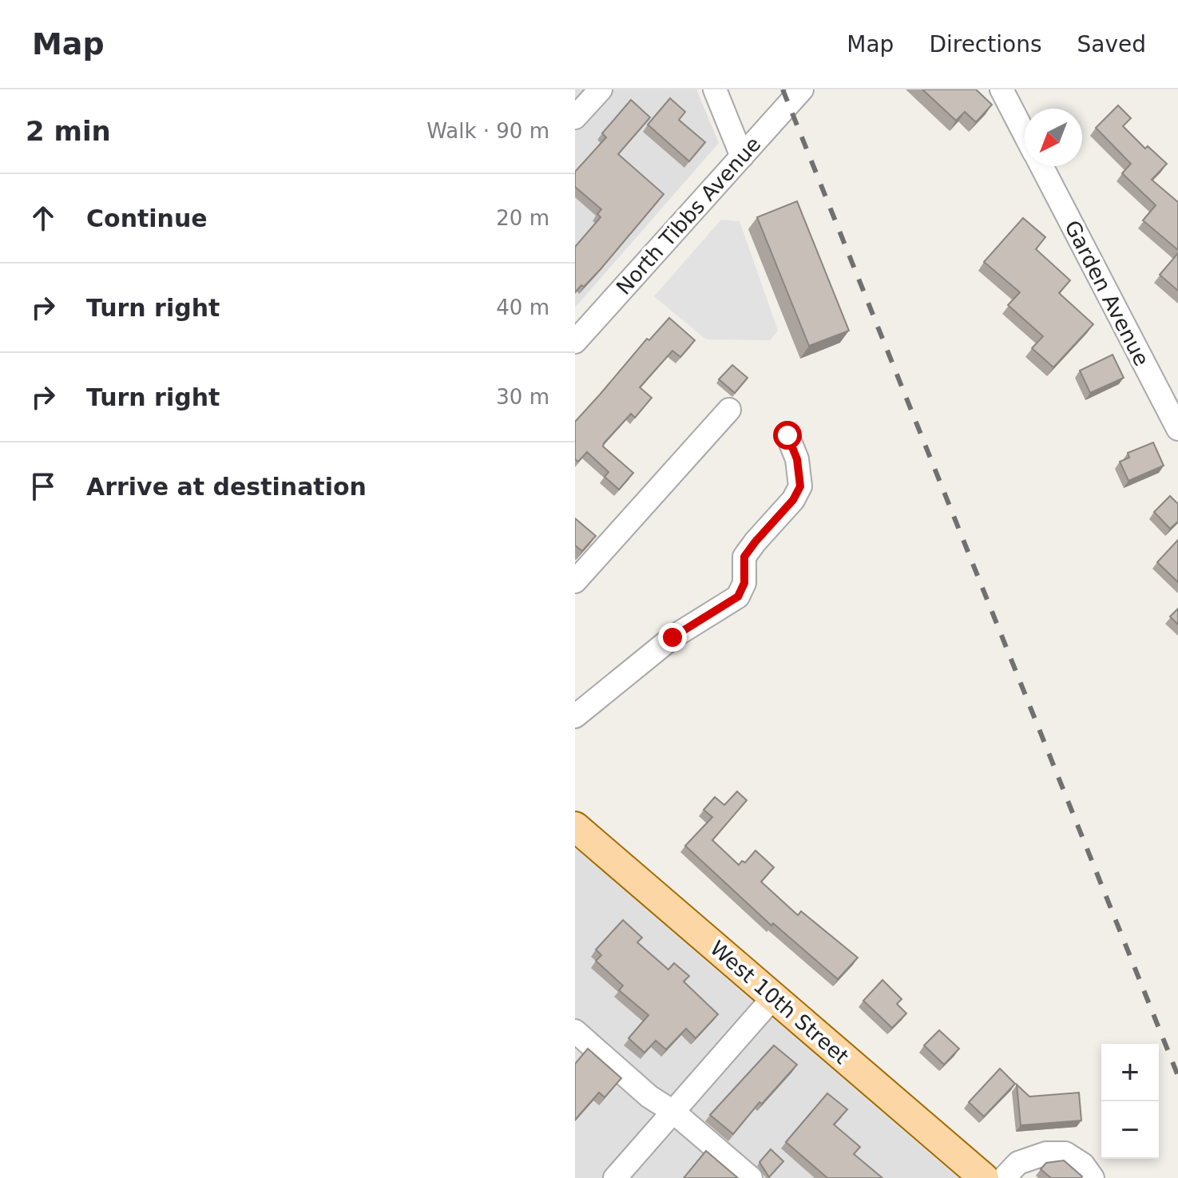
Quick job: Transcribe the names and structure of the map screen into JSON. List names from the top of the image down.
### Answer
{
  "streets": {
    "main road": ["West 10th Street"],
    "street": ["North Tibbs Avenue", "Garden Avenue"]
  },
  "north": "bottom left",
  "page": {
    "header": "Map",
    "nav": ["Map", "Directions", "Saved"],
    "heading": ["2 min", "Walk · 90 m"],
    "list": [
      ["Continue", "20 m"],
      ["Turn right", "40 m"],
      ["Turn right", "30 m"],
      "Arrive at destination"
    ],
    "map_buttons": ["+", "−"]
  }
}
